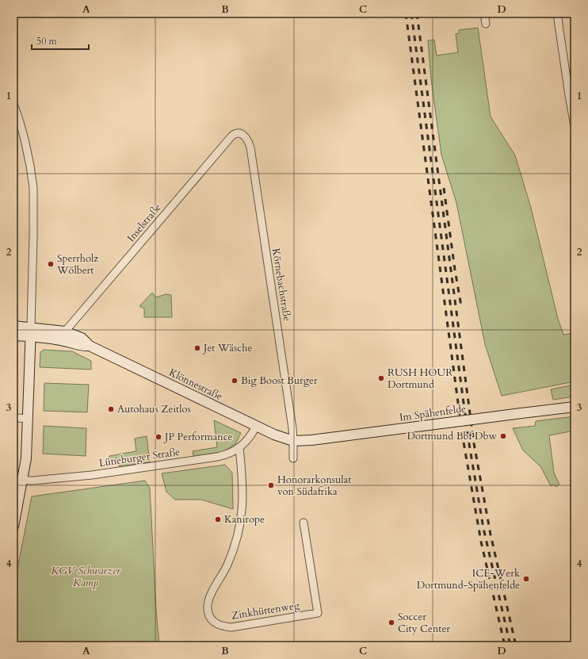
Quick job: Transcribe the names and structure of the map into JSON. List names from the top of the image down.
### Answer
{
  "streets": {
    "main road": ["Klönnestraße", "Im Spähenfelde"],
    "street": [
      "Inselstraße",
      "Körnebachstraße",
      "Lüneburger Straße",
      "Zinkhüttenweg"
    ]
  },
  "crossings": [
    ["Inselstraße", "Körnebachstraße"],
    ["Inselstraße", "Klönnestraße"],
    ["Körnebachstraße", "Klönnestraße"],
    ["Körnebachstraße", "Im Spähenfelde"],
    ["Klönnestraße", "Im Spähenfelde"],
    ["Klönnestraße", "Lüneburger Straße"],
    ["Lüneburger Straße", "Zinkhüttenweg"]
  ],
  "parks": ["KGV Schwarzer Kamp"],
  "places": [
    "Sperrholz Wölbert",
    "Jet Wäsche",
    "RUSH HOUR Dortmund",
    "Big Boost Burger",
    "Autohaus Zeitlos",
    "Dortmund Bbf Dbw",
    "JP Performance",
    "Honorarkonsulat von Südafrika",
    "Kanirope",
    "ICE-Werk Dortmund-Spähenfelde",
    "Soccer City Center"
  ],
  "scale_bar": "50 m",
  "grid": {
    "columns": [
      "A",
      "B",
      "C",
      "D"
    ],
    "rows": [
      "1",
      "2",
      "3",
      "4"
    ]
  }
}
